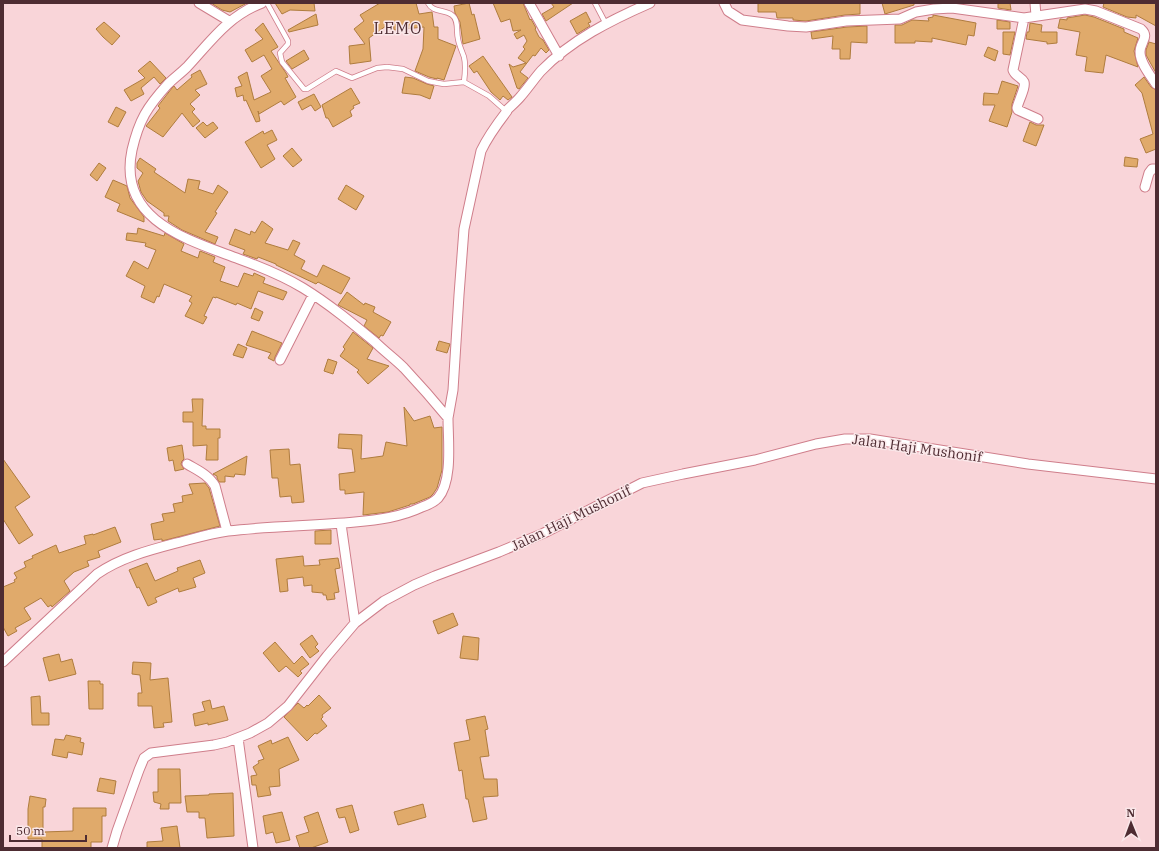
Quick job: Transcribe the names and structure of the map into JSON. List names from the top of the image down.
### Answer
{
  "streets": {
    "street": ["Jalan Haji Mushonif"]
  },
  "districts": ["LEMO"],
  "scale_bar": "50 m",
  "north": "top"
}
